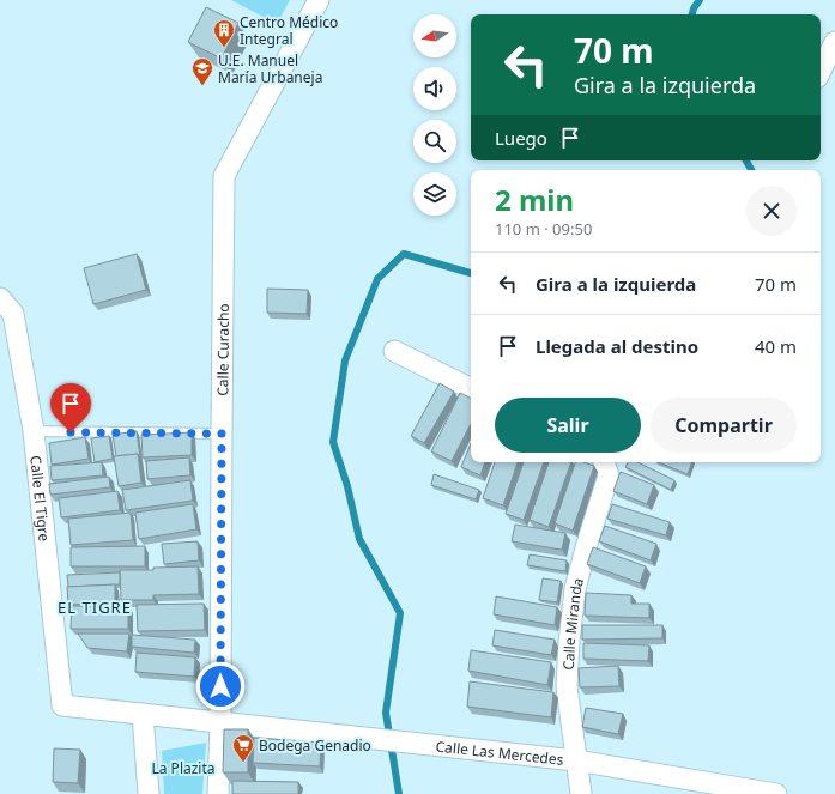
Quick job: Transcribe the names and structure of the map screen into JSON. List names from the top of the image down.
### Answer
{
  "streets": {
    "street": [
      "Calle Curacho",
      "Calle El Tigre",
      "Calle Miranda",
      "Calle Las Mercedes"
    ]
  },
  "crossings": [
    ["Calle Curacho", "Calle Las Mercedes"],
    ["Calle El Tigre", "Calle Las Mercedes"],
    ["Calle Miranda", "Calle Las Mercedes"]
  ],
  "districts": ["EL TIGRE"],
  "parks": ["La Plazita"],
  "places": {
    "building": ["Centro Médico Integral"],
    "school or university": ["U.E. Manuel María Urbaneja"],
    "supermarket": ["Bodega Genadio"]
  },
  "north": "left",
  "page": {
    "turn": ["70 m", "Gira a la izquierda"],
    "then": "Luego",
    "heading": ["2 min", "110 m · 09:50"],
    "list": [
      {
        "name": "Gira a la izquierda",
        "value": "70 m"
      },
      {
        "name": "Llegada al destino",
        "value": "40 m"
      }
    ],
    "buttons": ["Salir", "Compartir"]
  }
}
